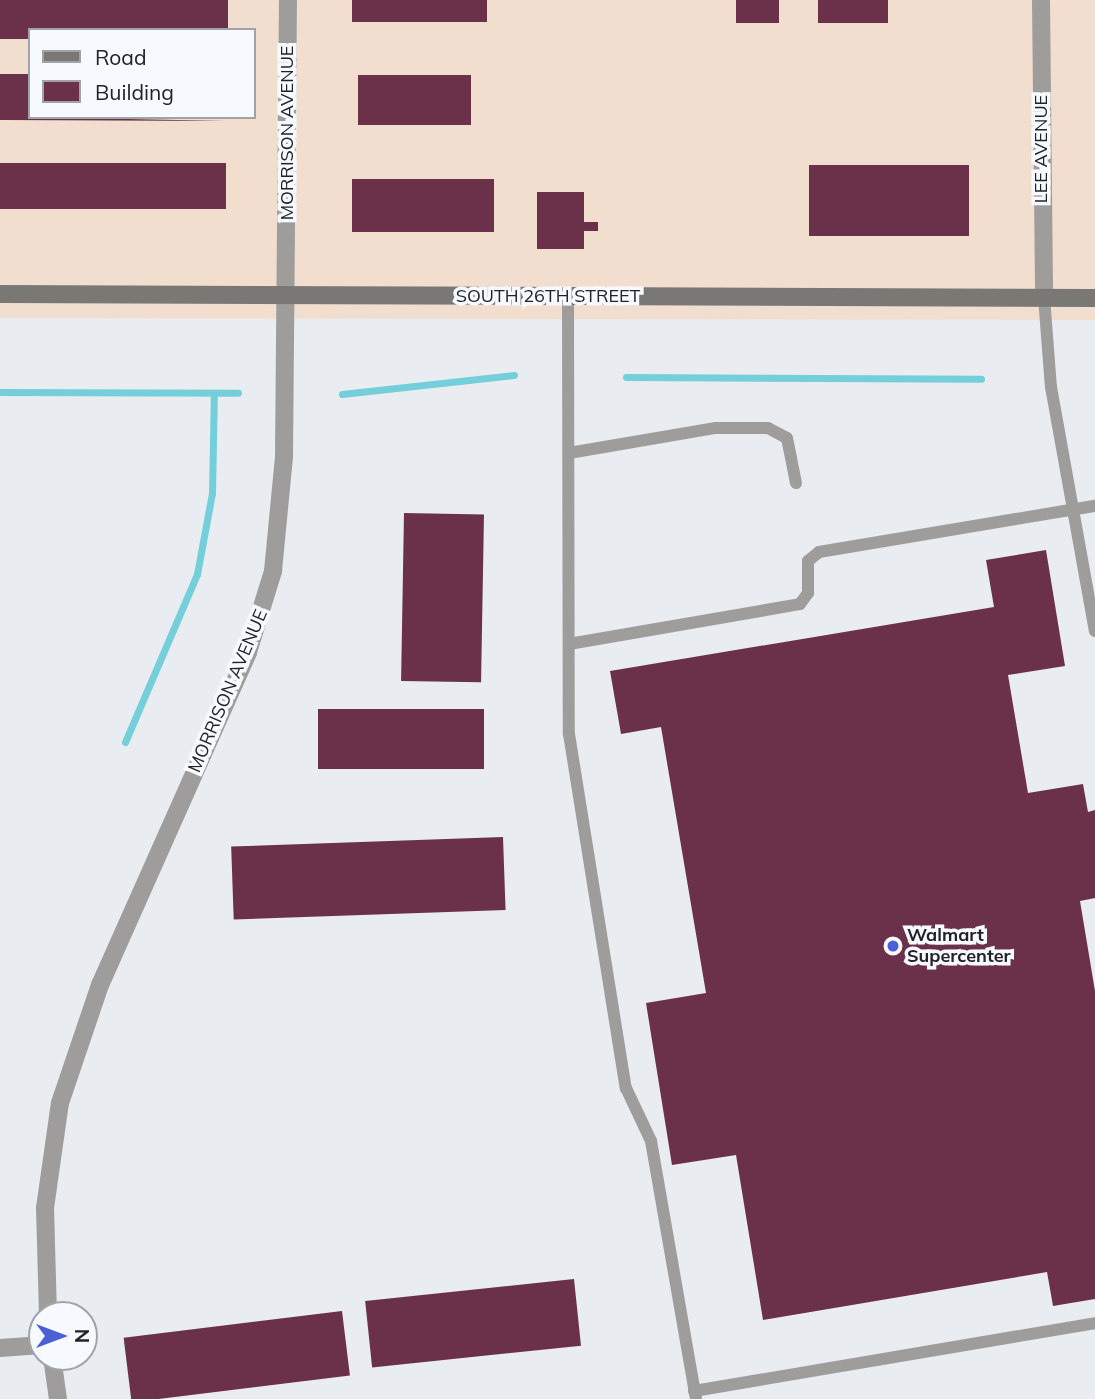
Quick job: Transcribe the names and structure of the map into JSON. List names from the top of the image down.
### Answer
{
  "streets": {
    "street": ["MORRISON AVENUE", "LEE AVENUE", "SOUTH 26TH STREET"]
  },
  "crossings": [
    ["MORRISON AVENUE", "SOUTH 26TH STREET"],
    ["LEE AVENUE", "SOUTH 26TH STREET"]
  ],
  "places": ["Walmart Supercenter"],
  "legend": ["Road", "Building"],
  "north": "right"
}
